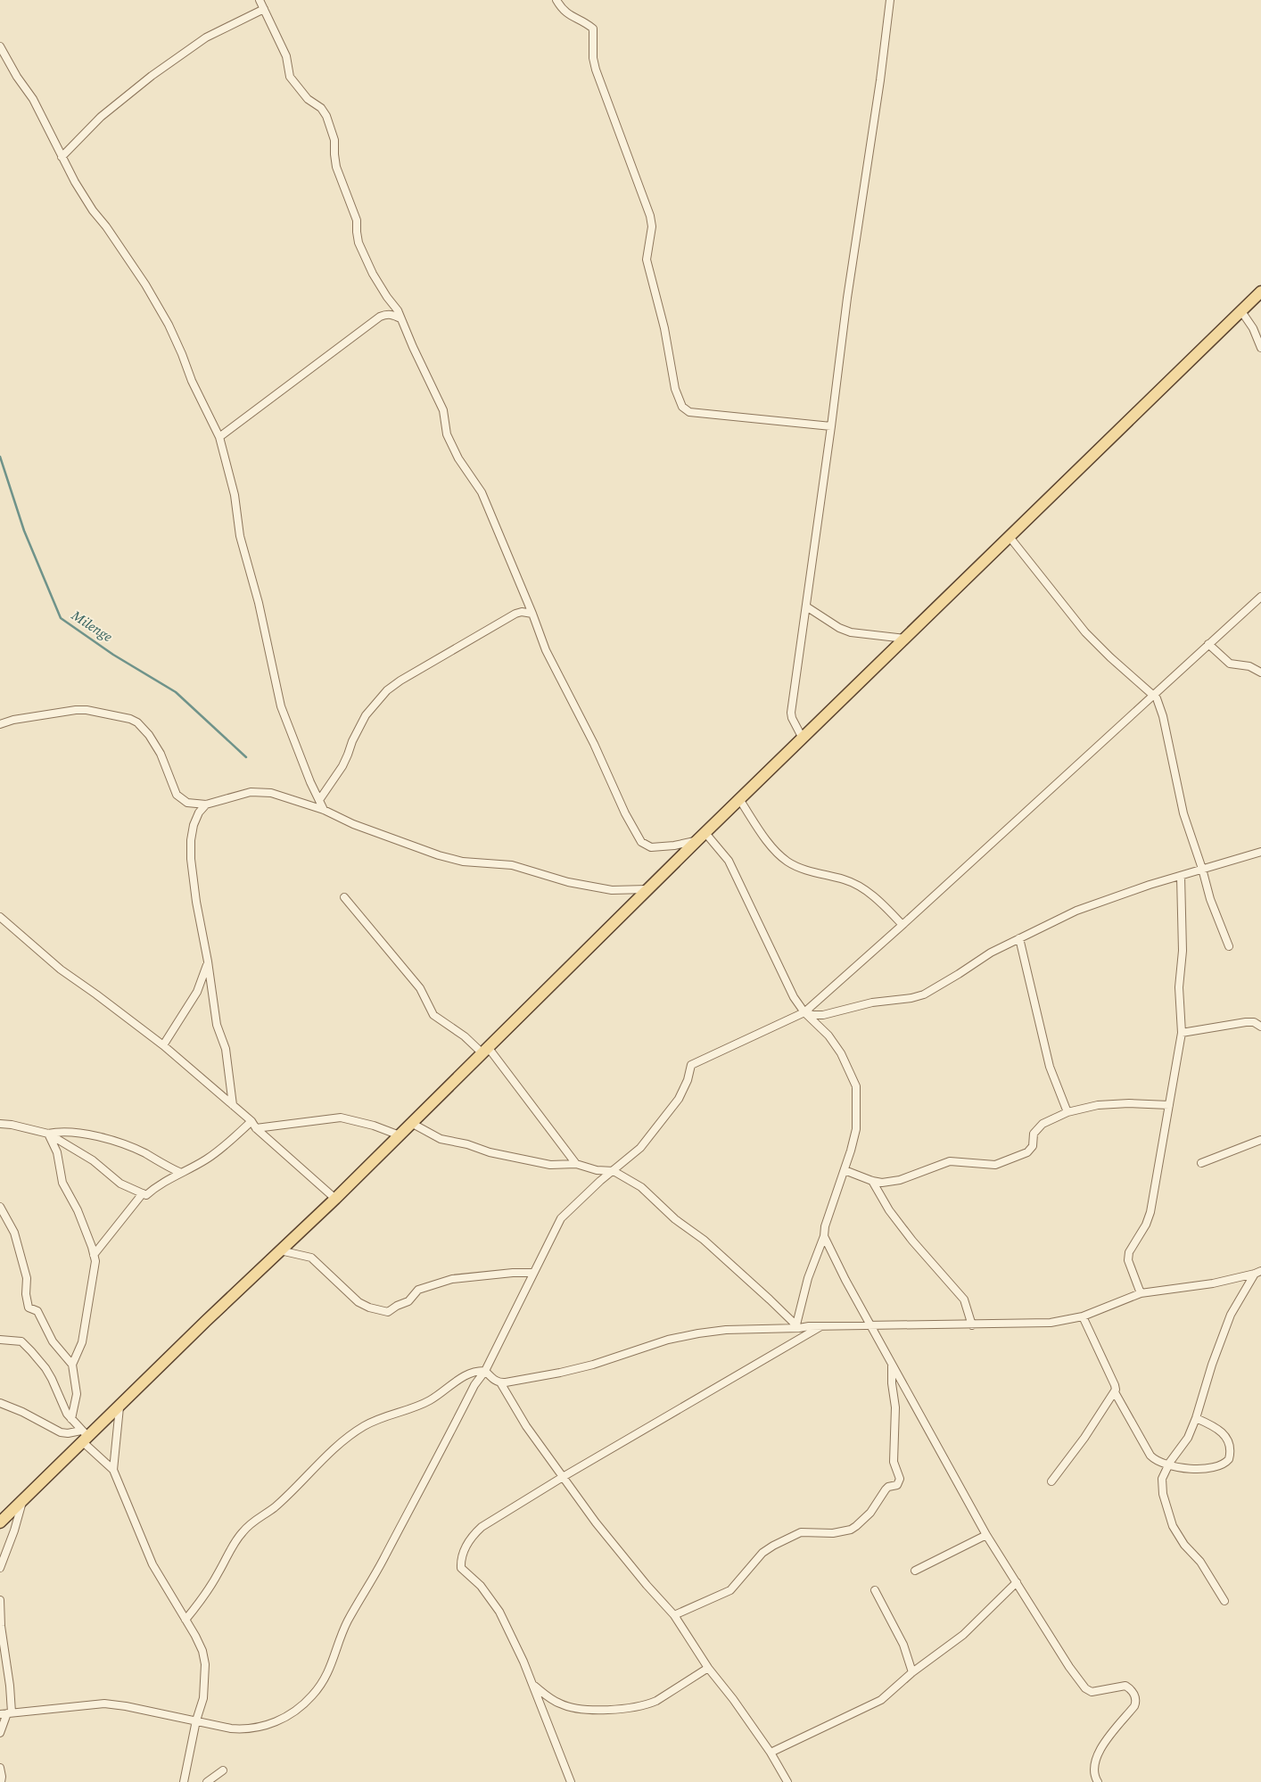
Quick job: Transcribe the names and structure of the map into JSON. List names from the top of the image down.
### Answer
{
  "water": ["Milenge"]
}
